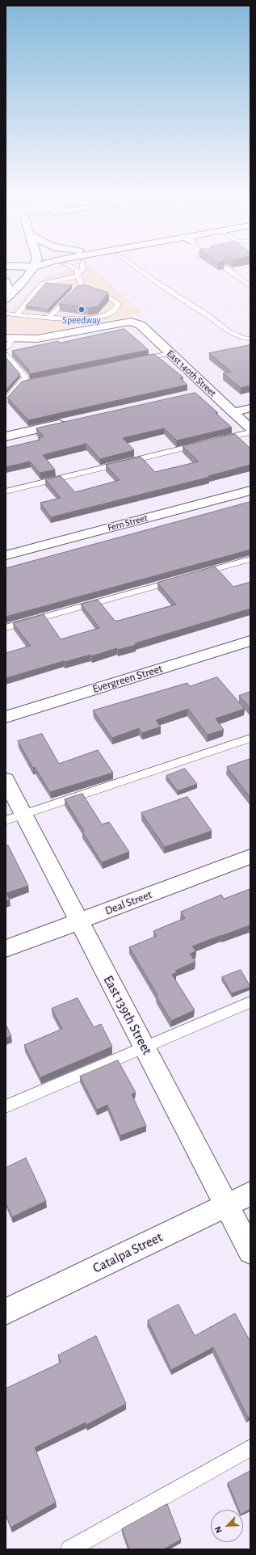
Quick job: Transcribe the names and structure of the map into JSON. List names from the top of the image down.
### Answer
{
  "streets": {
    "main road": [
      "East 140th Street",
      "Fern Street",
      "Evergreen Street",
      "Deal Street",
      "East 139th Street",
      "Catalpa Street"
    ]
  },
  "crossings": [
    ["Deal Street", "East 139th Street"],
    ["East 139th Street", "Catalpa Street"]
  ],
  "places": ["Speedway"],
  "north": "bottom left"
}
